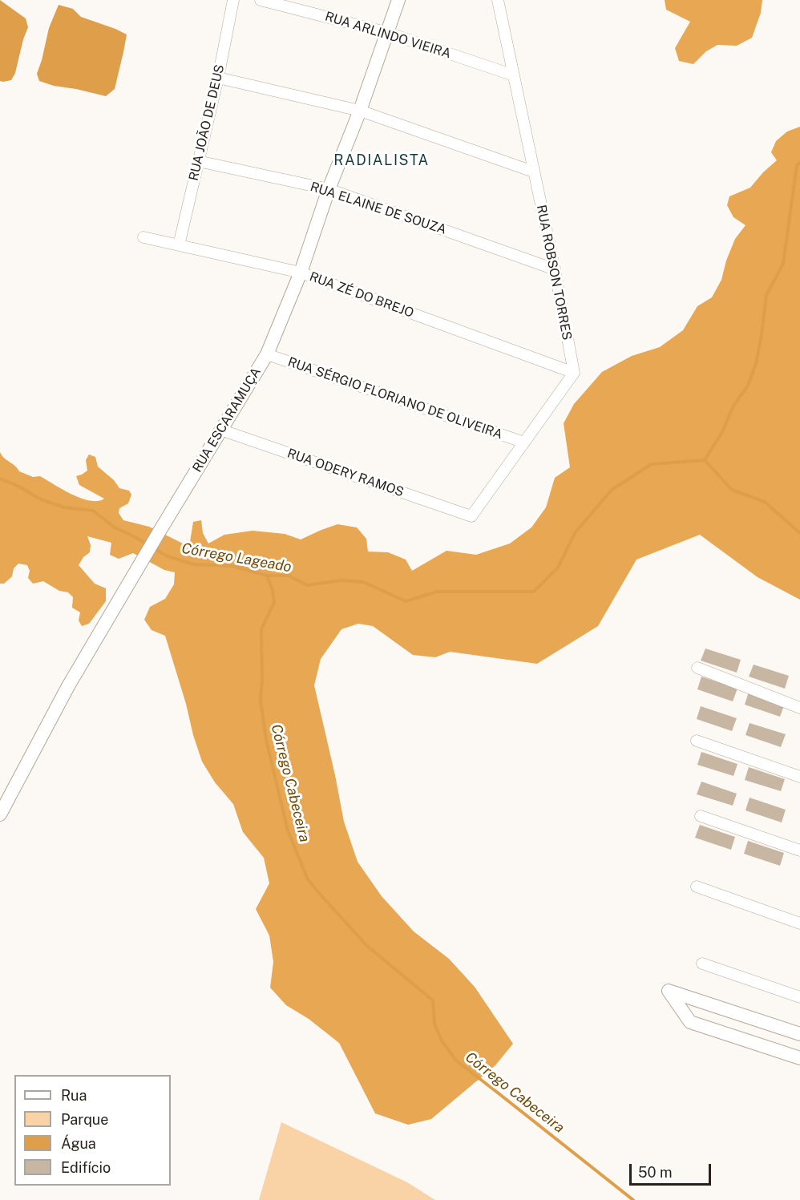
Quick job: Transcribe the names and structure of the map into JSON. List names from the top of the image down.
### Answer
{
  "streets": {
    "street": [
      "RUA ARLINDO VIEIRA",
      "RUA JOÃO DE DEUS",
      "RUA ELAINE DE SOUZA",
      "RUA ROBSON TORRES",
      "RUA ZÉ DO BREJO",
      "RUA SÉRGIO FLORIANO DE OLIVEIRA",
      "RUA ESCARAMUÇA",
      "RUA ODERY RAMOS"
    ]
  },
  "crossings": [
    ["RUA ARLINDO VIEIRA", "RUA ROBSON TORRES"],
    ["RUA ARLINDO VIEIRA", "RUA ESCARAMUÇA"],
    ["RUA JOÃO DE DEUS", "RUA ELAINE DE SOUZA"],
    ["RUA JOÃO DE DEUS", "RUA ZÉ DO BREJO"],
    ["RUA ELAINE DE SOUZA", "RUA ROBSON TORRES"],
    ["RUA ELAINE DE SOUZA", "RUA ESCARAMUÇA"],
    ["RUA ROBSON TORRES", "RUA ZÉ DO BREJO"],
    ["RUA ZÉ DO BREJO", "RUA ESCARAMUÇA"],
    ["RUA SÉRGIO FLORIANO DE OLIVEIRA", "RUA ESCARAMUÇA"],
    ["RUA SÉRGIO FLORIANO DE OLIVEIRA", "RUA ODERY RAMOS"],
    ["RUA ESCARAMUÇA", "RUA ODERY RAMOS"]
  ],
  "districts": ["RADIALISTA"],
  "water": ["Córrego Lageado", "Córrego Cabeceira"],
  "legend": [
    "Rua",
    "Parque",
    "Água",
    "Edifício"
  ],
  "scale_bar": "50 m"
}
